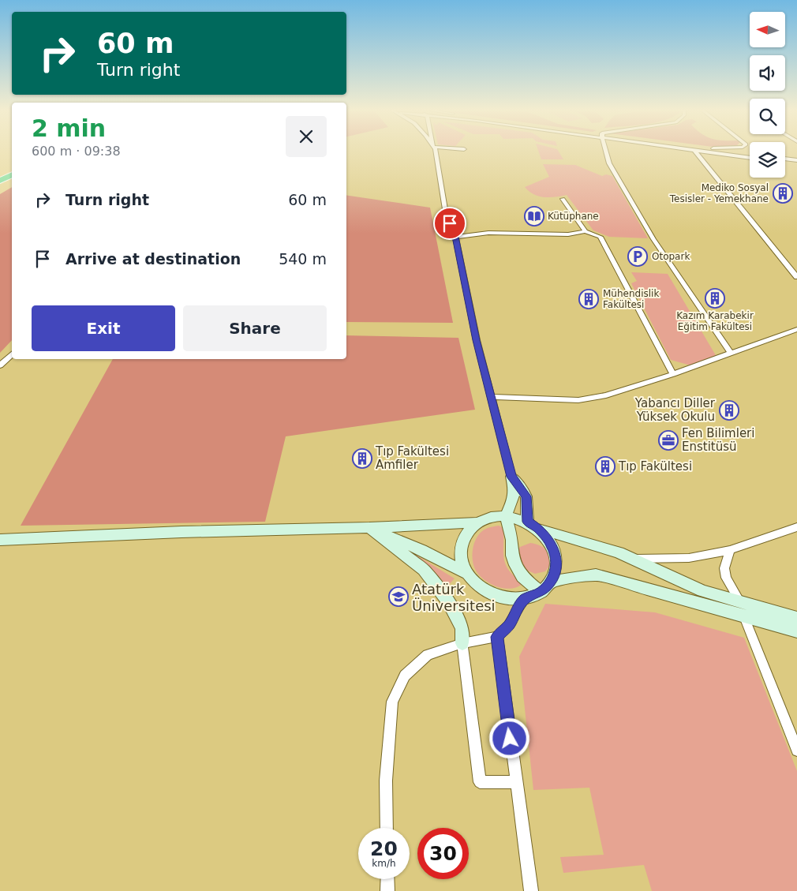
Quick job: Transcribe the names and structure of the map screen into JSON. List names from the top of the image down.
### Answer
{
  "places": {
    "building": [
      "Mediko Sosyal Tesisler - Yemekhane",
      "Kazım Karabekir Eğitim Fakültesi",
      "Mühendislik Fakültesi",
      "Yabancı Diller Yüksek Okulu",
      "Tıp Fakültesi Amfiler",
      "Tıp Fakültesi"
    ],
    "library": ["Kütüphane"],
    "parking": ["Otopark"],
    "office": ["Fen Bilimleri Enstitüsü"],
    "school or university": ["Atatürk Üniversitesi"]
  },
  "north": "left",
  "page": {
    "turn": ["60 m", "Turn right"],
    "heading": ["2 min", "600 m · 09:38"],
    "list": [
      {
        "name": "Turn right",
        "value": "60 m"
      },
      {
        "name": "Arrive at destination",
        "value": "540 m"
      }
    ],
    "buttons": ["Exit", "Share"],
    "speed": "20 km/h",
    "limit": "30"
  }
}
